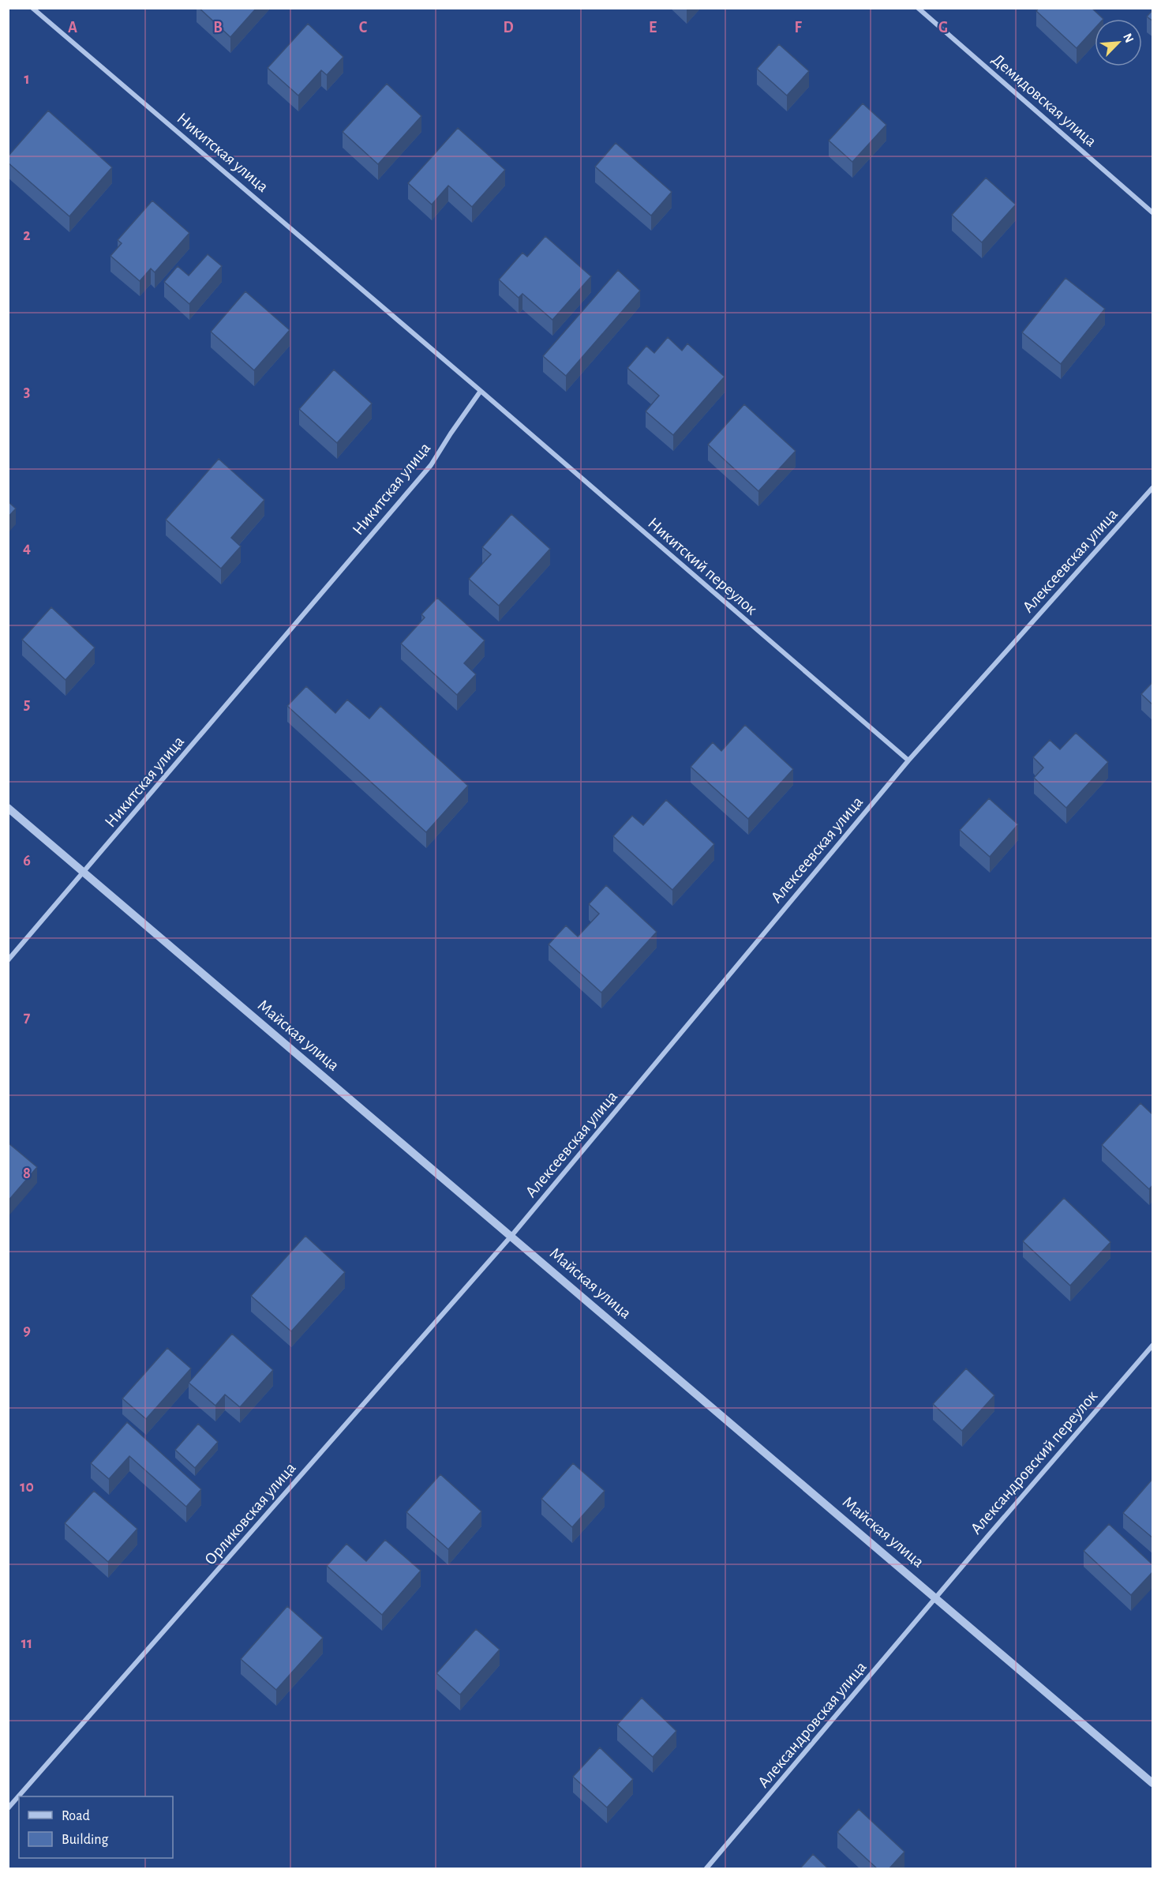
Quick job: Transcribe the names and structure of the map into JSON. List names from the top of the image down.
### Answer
{
  "streets": {
    "street": [
      "Демидовская улица",
      "Никитская улица",
      "Алексеевская улица",
      "Никитский переулок",
      "Майская улица",
      "Александровский переулок",
      "Орликовская улица",
      "Александровская улица"
    ]
  },
  "crossings": [
    ["Никитская улица", "Никитский переулок"],
    ["Никитская улица", "Майская улица"],
    ["Алексеевская улица", "Никитский переулок"],
    ["Алексеевская улица", "Майская улица"],
    ["Алексеевская улица", "Орликовская улица"],
    ["Майская улица", "Александровский переулок"],
    ["Майская улица", "Орликовская улица"],
    ["Майская улица", "Александровская улица"],
    ["Александровский переулок", "Александровская улица"]
  ],
  "legend": ["Road", "Building"],
  "north": "top right",
  "grid": {
    "columns": [
      "A",
      "B",
      "C",
      "D",
      "E",
      "F",
      "G"
    ],
    "rows": [
      "1",
      "2",
      "3",
      "4",
      "5",
      "6",
      "7",
      "8",
      "9",
      "10",
      "11"
    ]
  }
}
